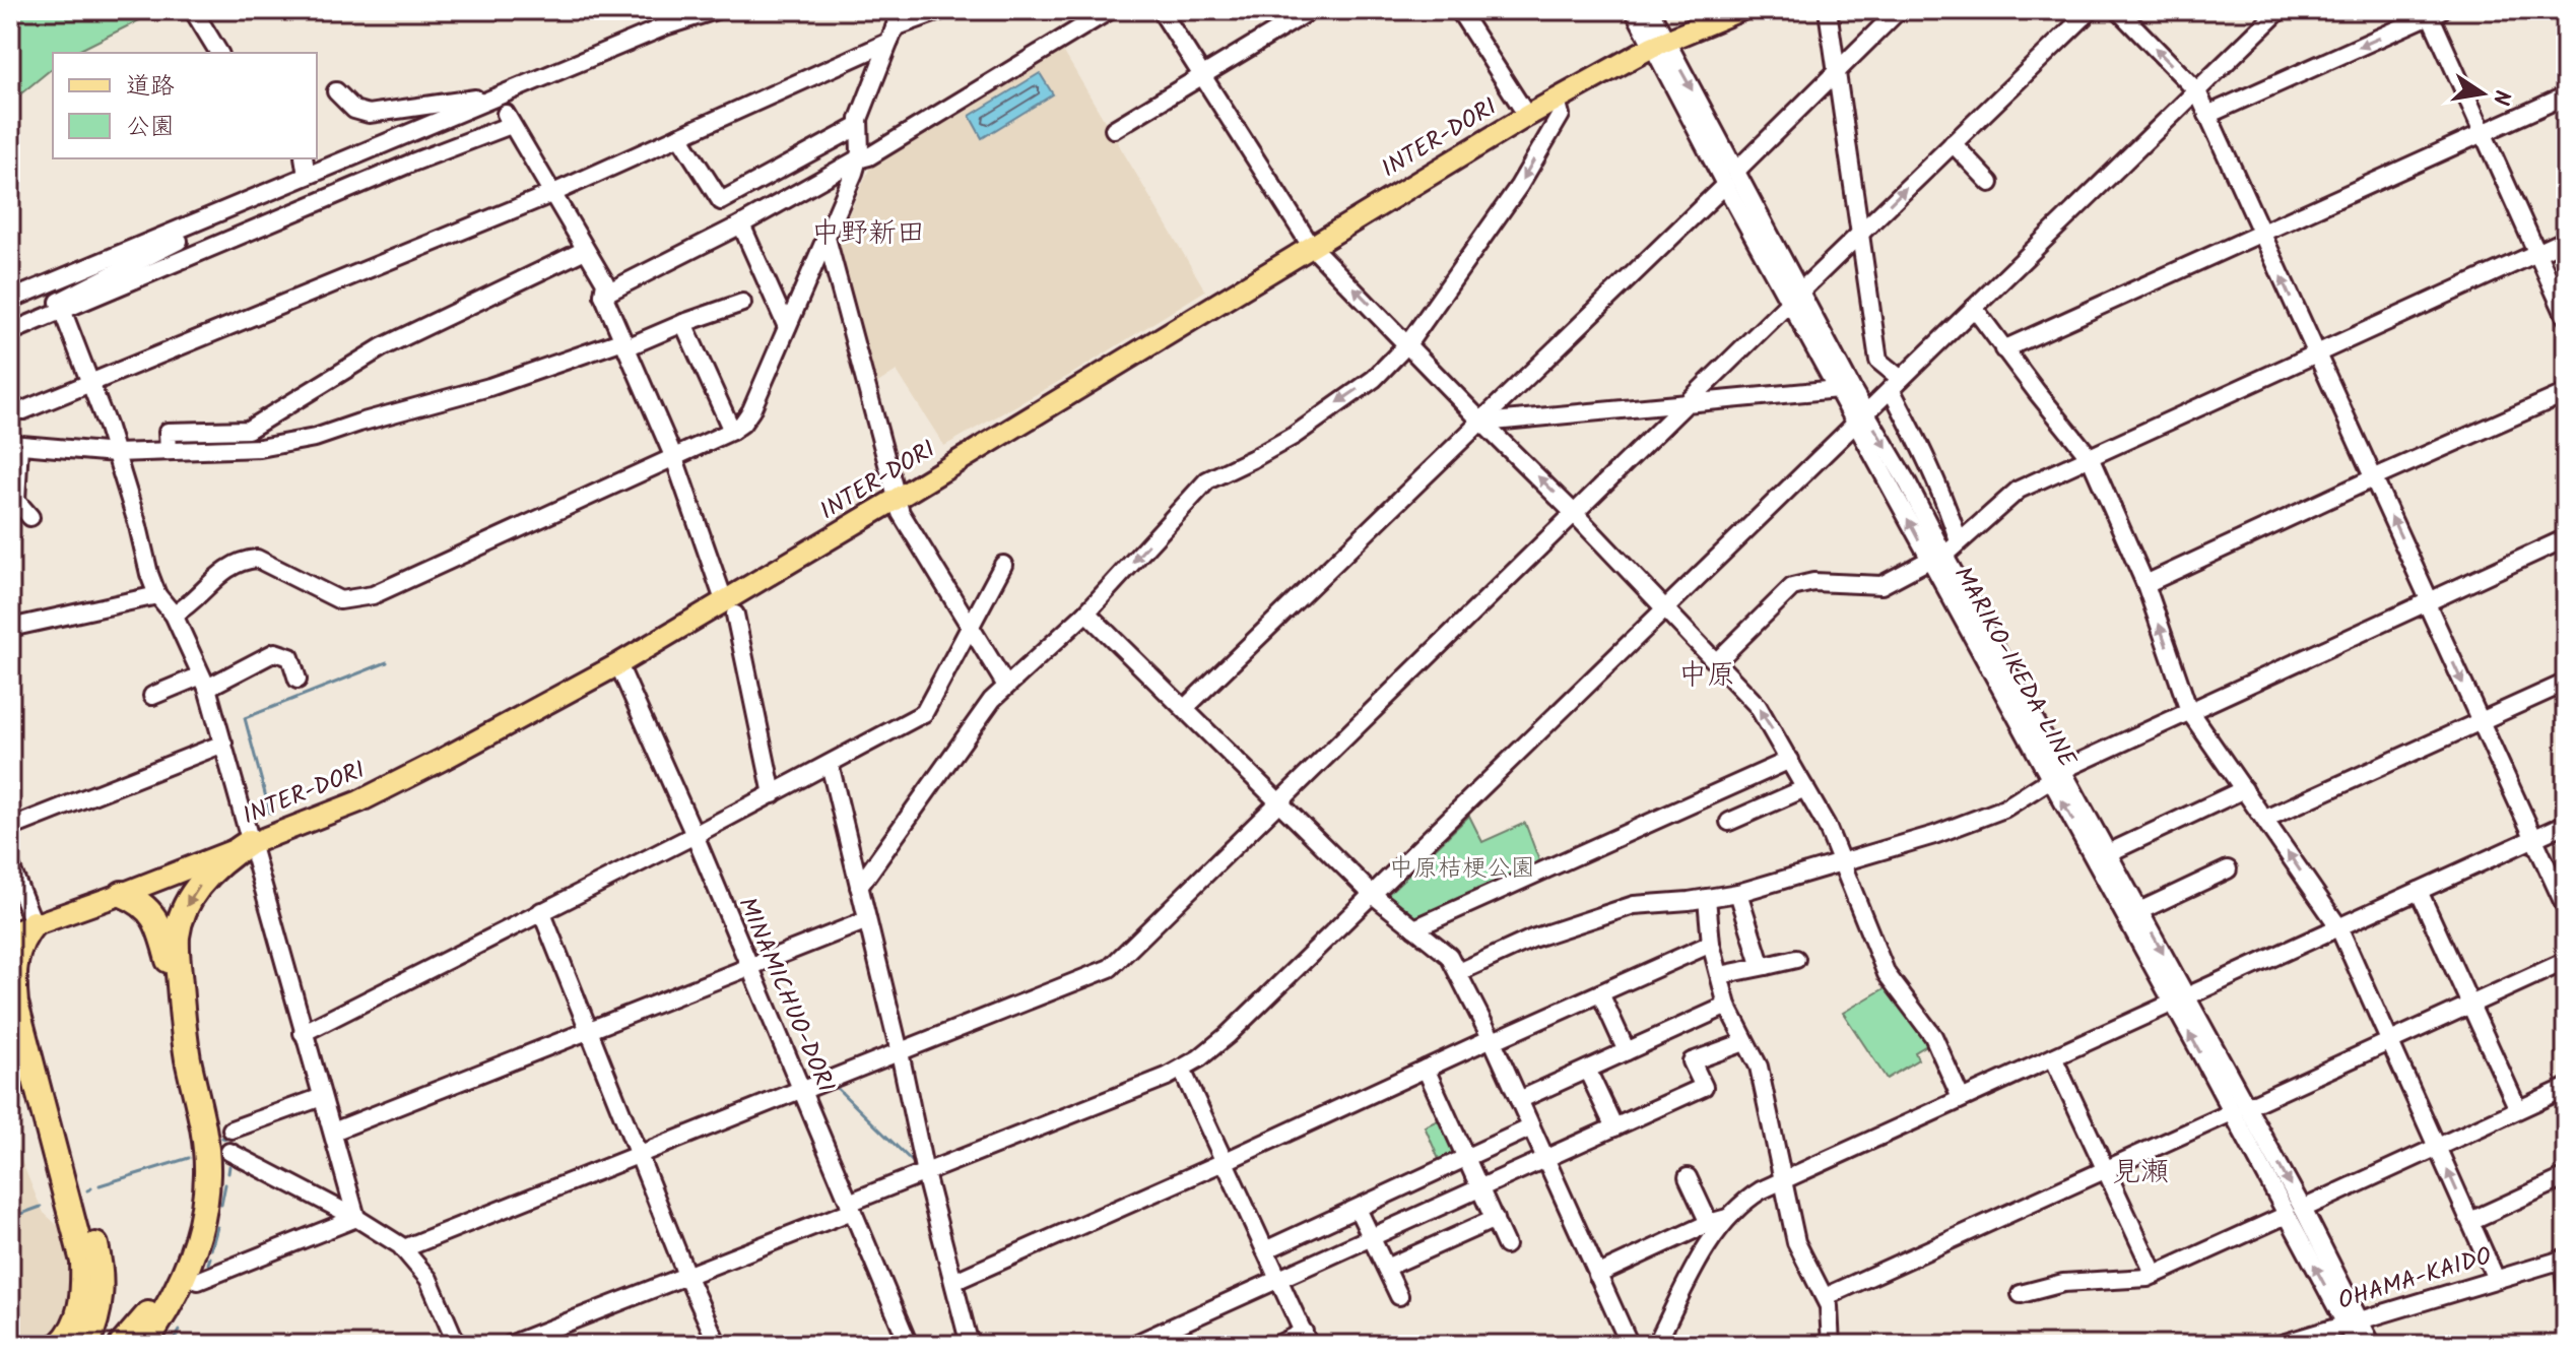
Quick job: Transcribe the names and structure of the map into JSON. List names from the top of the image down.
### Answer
{
  "streets": {
    "main road": ["INTER-DORI"],
    "street": ["MARIKO-IKEDA LINE", "MINAMICHUO-DORI", "OHAMA-KAIDO"]
  },
  "crossings": [
    ["INTER-DORI", "MARIKO-IKEDA LINE"],
    ["INTER-DORI", "MINAMICHUO-DORI"],
    ["MARIKO-IKEDA LINE", "OHAMA-KAIDO"]
  ],
  "districts": ["中野新田", "中原", "見瀬"],
  "parks": ["中原桔梗公園"],
  "legend": ["道路", "公園"],
  "north": "right"
}
